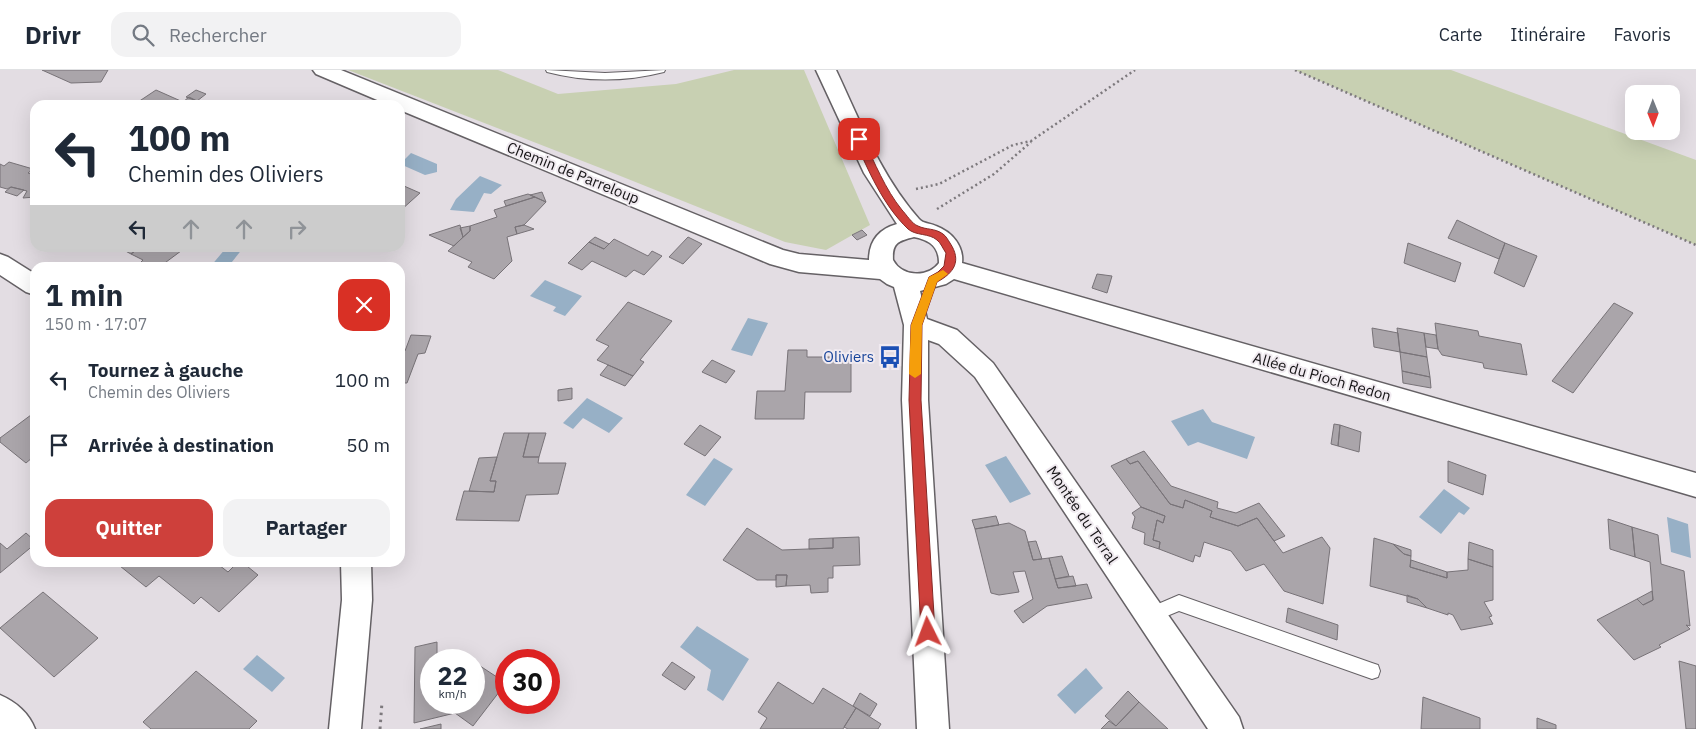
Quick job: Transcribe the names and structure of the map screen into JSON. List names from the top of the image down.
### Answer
{
  "streets": {
    "street": ["Chemin de Parreloup", "Allée du Pioch Redon", "Montée du Terral"]
  },
  "crossings": [
    ["Chemin de Parreloup", "Allée du Pioch Redon"]
  ],
  "places": {
    "bus stop": ["Oliviers"]
  },
  "north": "bottom",
  "page": {
    "header": "Drivr",
    "search": "Rechercher",
    "nav": ["Carte", "Itinéraire", "Favoris"],
    "turn": ["100 m", "Chemin des Oliviers"],
    "heading": ["1 min", "150 m · 17:07"],
    "list": [
      {
        "name": "Tournez à gauche",
        "note": "Chemin des Oliviers",
        "value": "100 m"
      },
      {
        "name": "Arrivée à destination",
        "value": "50 m"
      }
    ],
    "buttons": ["Quitter", "Partager"],
    "speed": "22 km/h",
    "limit": "30"
  }
}
